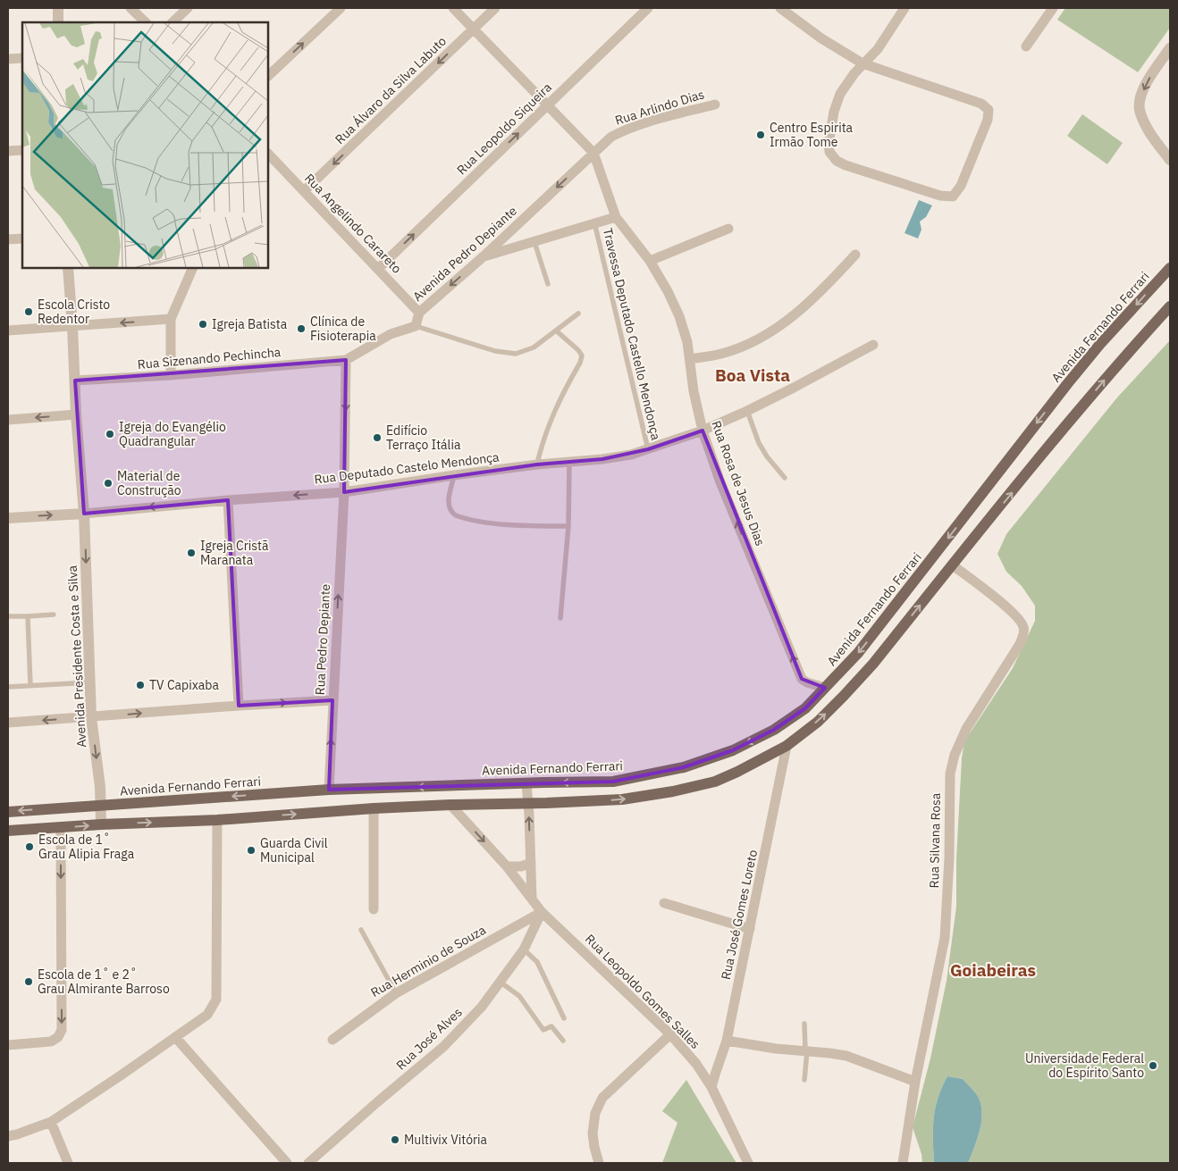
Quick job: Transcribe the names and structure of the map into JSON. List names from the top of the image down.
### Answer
{
  "streets": {
    "main road": ["Avenida Fernando Ferrari"],
    "street": [
      "Rua Álvaro da Silva Labuto",
      "Rua Arlindo Dias",
      "Rua Leopoldo Siqueira",
      "Rua Angelindo Carareto",
      "Avenida Pedro Depiante",
      "Rua Sizenando Pechincha",
      "Rua Deputado Castelo Mendonça",
      "Rua Rosa de Jesus Dias",
      "Rua Pedro Depiante",
      "Avenida Presidente Costa e Silva",
      "Rua Silvana Rosa",
      "Rua José Gomes Loreto",
      "Rua Herminio de Souza",
      "Rua Leopoldo Gomes Salles",
      "Rua José Alves"
    ],
    "lane": ["Travessa Deputado Castello Mendonça"]
  },
  "crossings": [
    ["Rua Álvaro da Silva Labuto", "Rua Angelindo Carareto"],
    ["Rua Arlindo Dias", "Avenida Pedro Depiante"],
    ["Rua Arlindo Dias", "Rua Rosa de Jesus Dias"],
    ["Rua Leopoldo Siqueira", "Rua Angelindo Carareto"],
    ["Rua Angelindo Carareto", "Avenida Pedro Depiante"],
    ["Avenida Pedro Depiante", "Rua Rosa de Jesus Dias"],
    ["Avenida Fernando Ferrari", "Rua Rosa de Jesus Dias"],
    ["Avenida Fernando Ferrari", "Rua Pedro Depiante"],
    ["Avenida Fernando Ferrari", "Avenida Presidente Costa e Silva"],
    ["Travessa Deputado Castello Mendonça", "Rua Deputado Castelo Mendonça"],
    ["Rua Sizenando Pechincha", "Avenida Presidente Costa e Silva"],
    ["Rua Deputado Castelo Mendonça", "Rua Rosa de Jesus Dias"],
    ["Rua Deputado Castelo Mendonça", "Rua Pedro Depiante"],
    ["Rua Deputado Castelo Mendonça", "Avenida Presidente Costa e Silva"],
    ["Rua José Gomes Loreto", "Rua Leopoldo Gomes Salles"],
    ["Rua Herminio de Souza", "Rua Leopoldo Gomes Salles"],
    ["Rua Herminio de Souza", "Rua José Alves"],
    ["Rua Leopoldo Gomes Salles", "Rua José Alves"]
  ],
  "one_way": [
    "Rua Álvaro da Silva Labuto",
    "Rua Leopoldo Siqueira",
    "Avenida Pedro Depiante",
    "Rua Rosa de Jesus Dias",
    "Rua Pedro Depiante",
    "Avenida Presidente Costa e Silva"
  ],
  "districts": ["Boa Vista", "Goiabeiras"],
  "places": [
    "Centro Espirita Irmão Tome",
    "Escola Cristo Redentor",
    "Igreja Batista",
    "Clínica de Fisioterapia",
    "Igreja do Evangélio Quadrangular",
    "Edifício Terraço Itália",
    "Material de Construção",
    "Igreja Cristã Maranata",
    "TV Capixaba",
    "Escola de 1˚ Grau Alipia Fraga",
    "Guarda Civil Municipal",
    "Escola de 1˚ e 2˚ Grau Almirante Barroso",
    "Universidade Federal do Espírito Santo",
    "Multivix Vitória"
  ]
}
